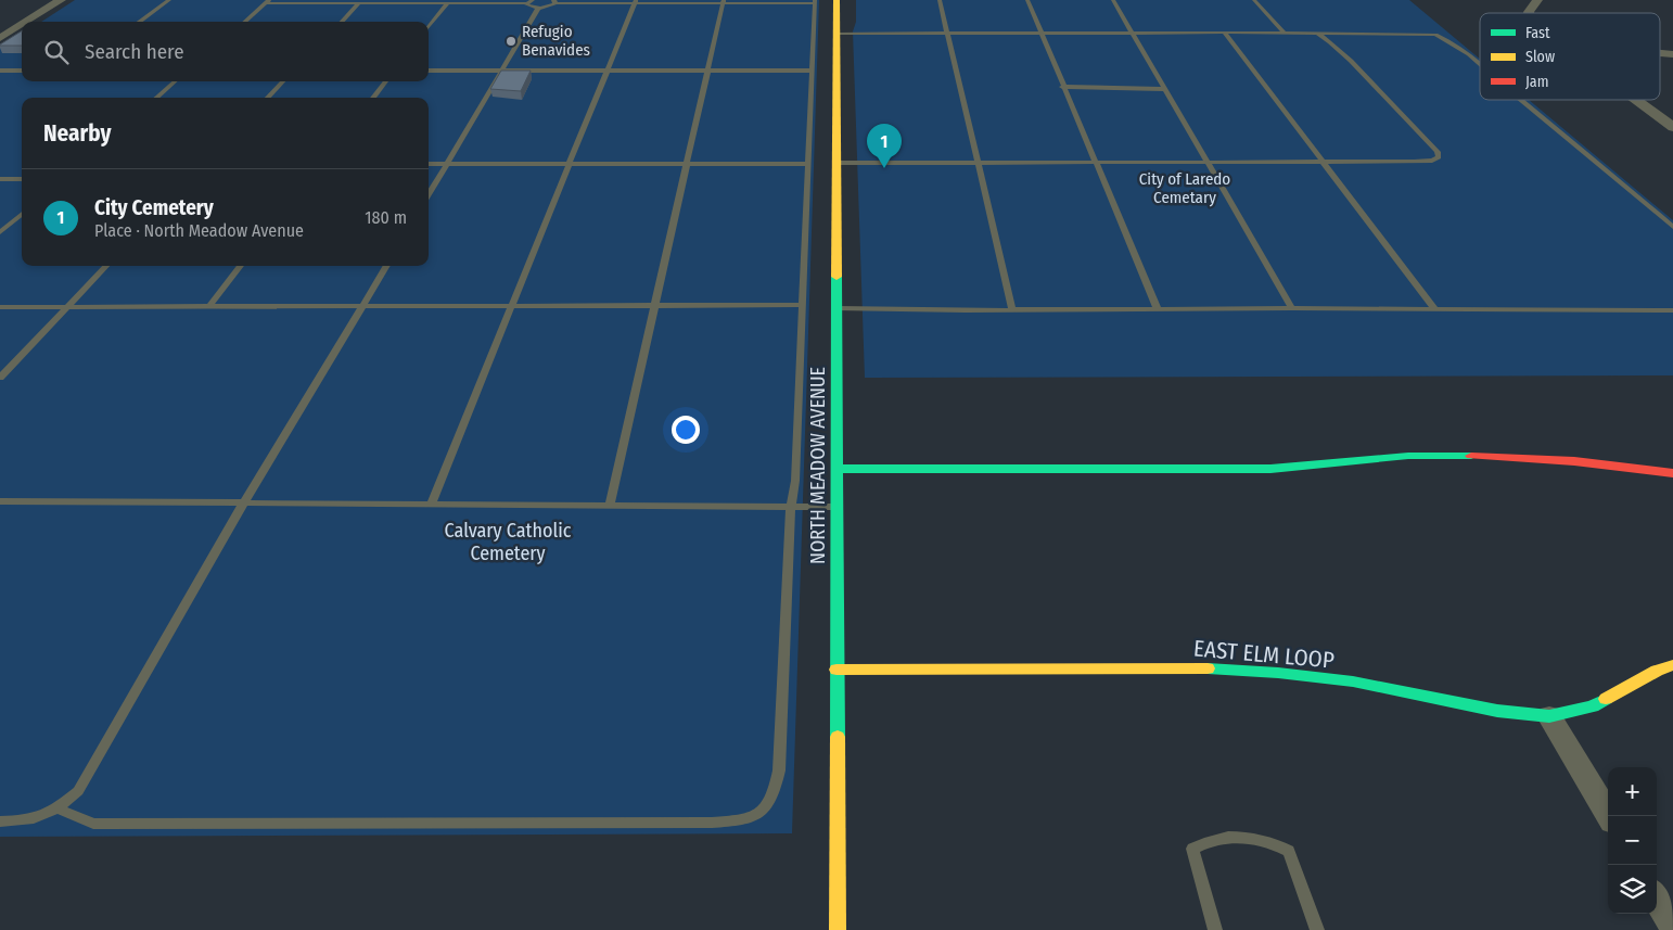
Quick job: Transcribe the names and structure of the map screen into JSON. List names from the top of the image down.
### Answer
{
  "streets": {
    "main road": ["NORTH MEADOW AVENUE", "EAST ELM LOOP"]
  },
  "crossings": [
    ["NORTH MEADOW AVENUE", "EAST ELM LOOP"]
  ],
  "parks": ["City of Laredo Cemetary", "Calvary Catholic Cemetery"],
  "places": ["Refugio Benavides"],
  "legend": ["Fast", "Slow", "Jam"],
  "page": {
    "search": "Search here",
    "heading": "Nearby",
    "pins": "1",
    "list": [
      {
        "mark": "1",
        "name": "City Cemetery",
        "note": "Place · North Meadow Avenue",
        "value": "180 m"
      }
    ],
    "map_buttons": ["+", "−"]
  }
}
